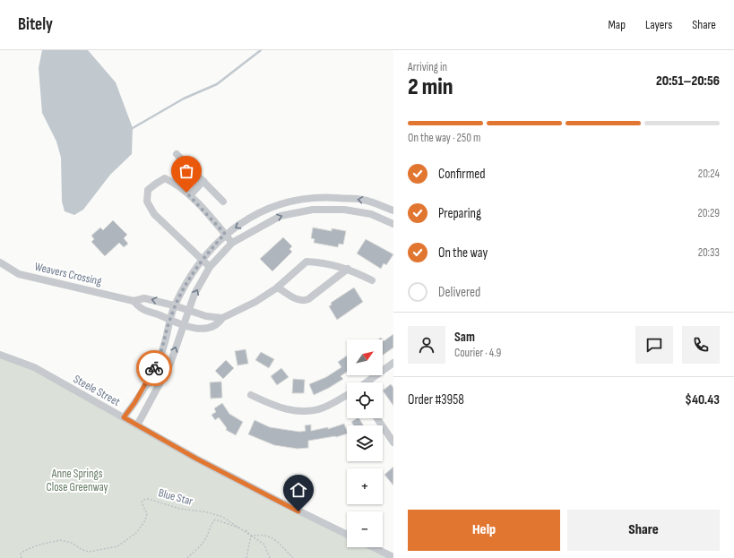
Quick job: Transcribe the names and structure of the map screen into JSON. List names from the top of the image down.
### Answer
{
  "streets": {
    "street": ["Weavers Crossing", "Steele Street"],
    "path": ["Blue Star"]
  },
  "parks": ["Anne Springs Close Greenway"],
  "north": "top right",
  "page": {
    "header": "Bitely",
    "nav": ["Map", "Layers", "Share"],
    "heading": ["2 min", "Arriving in", "20:51–20:56"],
    "panel": [
      "Sam",
      "Courier · 4.9",
      "Order #3958",
      "$40.43"
    ],
    "bar": "On the way · 250 m",
    "list": [
      ["Confirmed", "20:24"],
      ["Preparing", "20:29"],
      ["On the way", "20:33"],
      "Delivered"
    ],
    "map_buttons": ["+", "−"],
    "buttons": ["Help", "Share"]
  }
}
